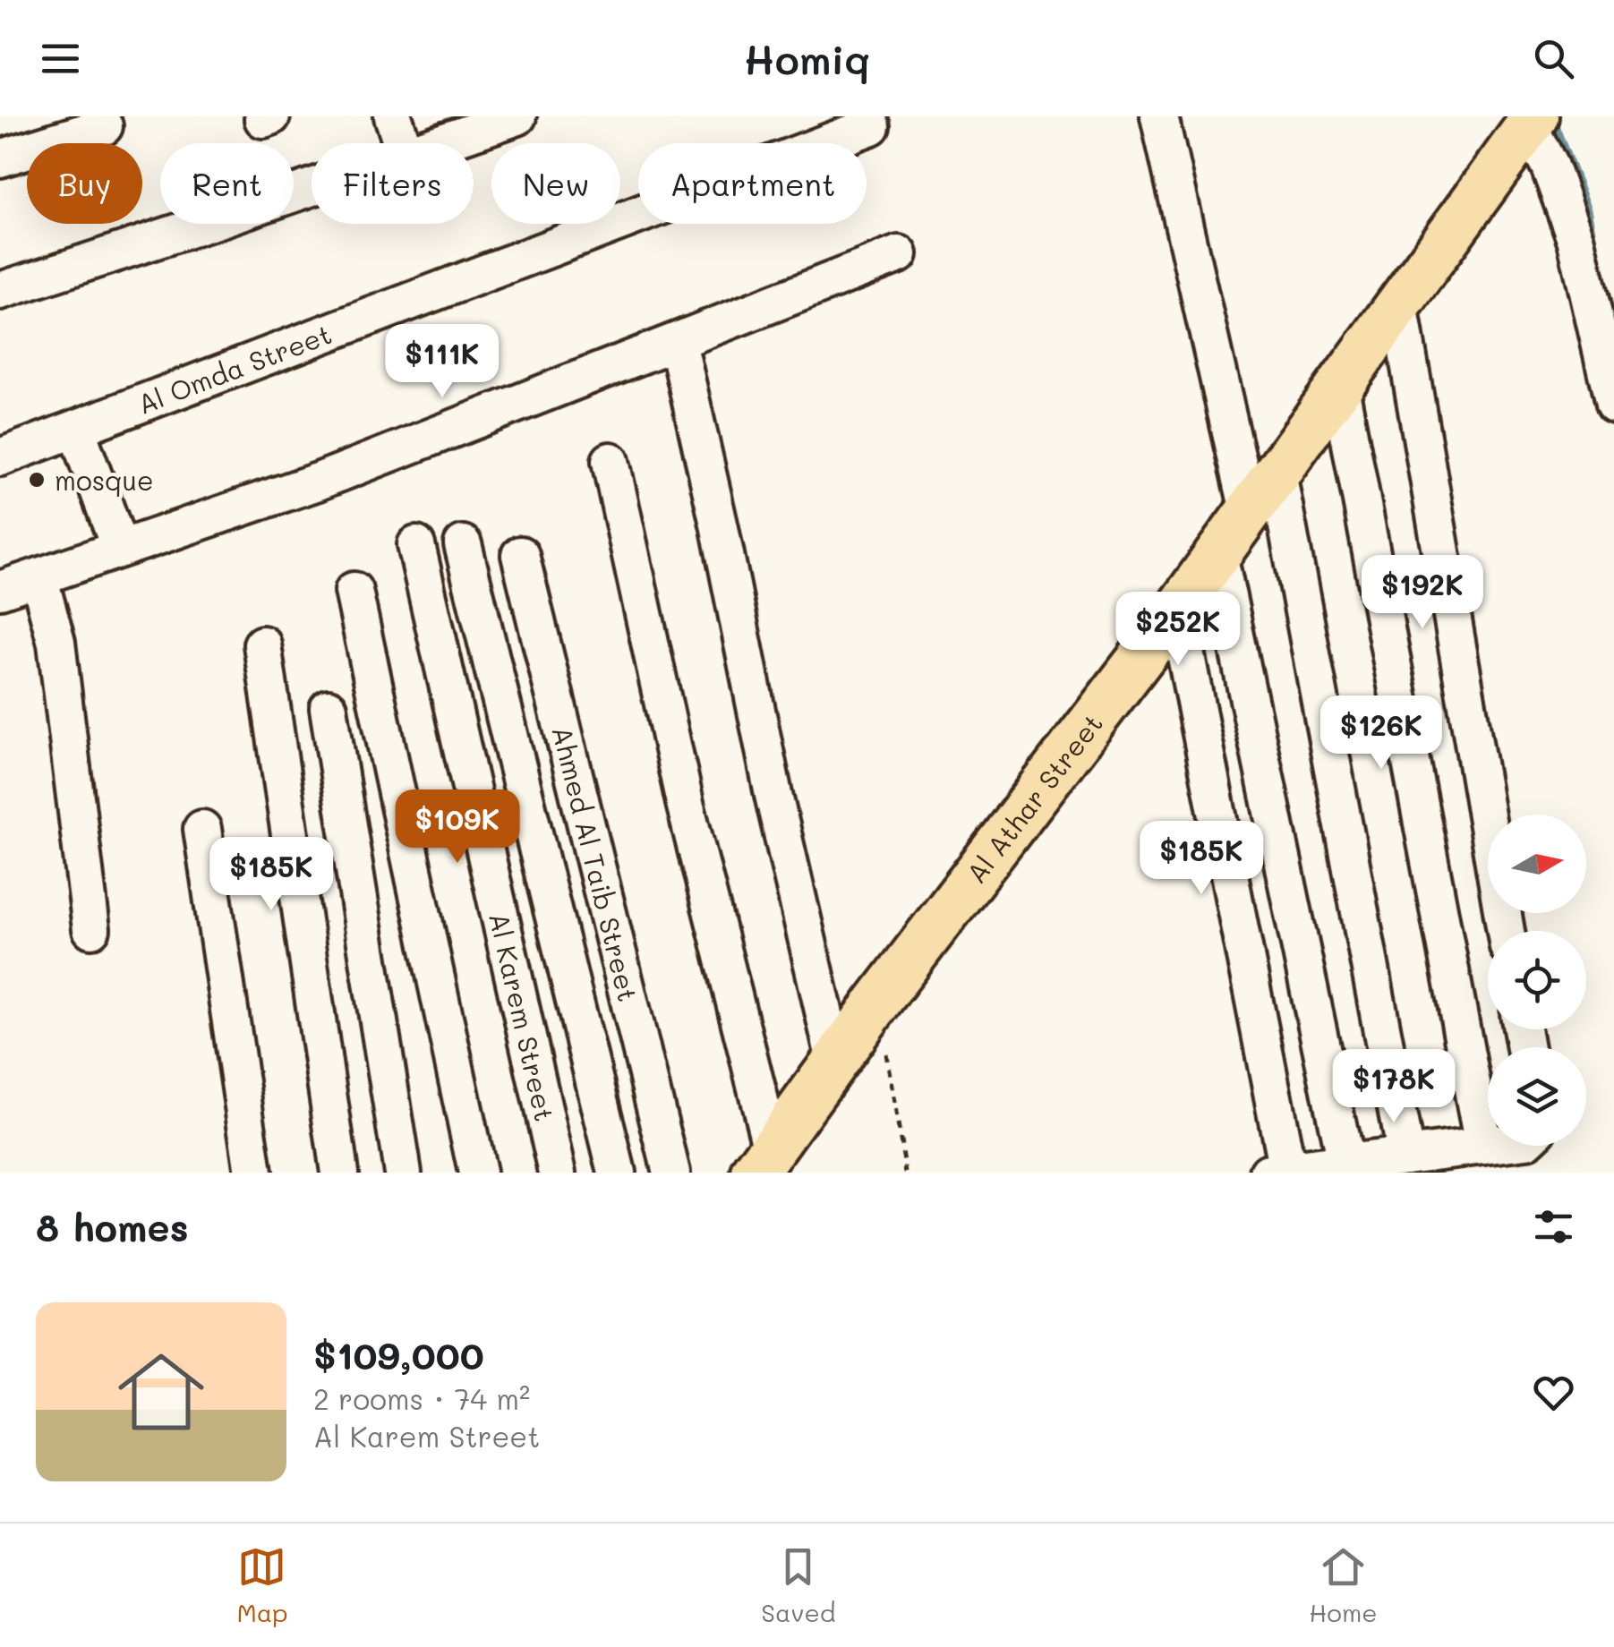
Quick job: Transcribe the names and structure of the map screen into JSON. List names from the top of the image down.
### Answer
{
  "streets": {
    "main road": ["Al Athar Street"],
    "street": ["Al Omda Street", "Ahmed Al Taib Street", "Al Karem Street"]
  },
  "places": ["mosque"],
  "north": "right",
  "page": {
    "header": "Homiq",
    "chip": [
      "Buy",
      "Rent",
      "Filters",
      "New",
      "Apartment"
    ],
    "price": [
      "$111K",
      "$192K",
      "$252K",
      "$126K",
      "$109K",
      "$185K",
      "$185K",
      "$178K"
    ],
    "heading": "8 homes",
    "list": [
      {
        "name": "$109,000",
        "note": "2 rooms · 74 m² · Al Karem Street"
      }
    ],
    "tabs": ["Map", "Saved", "Home"]
  }
}
